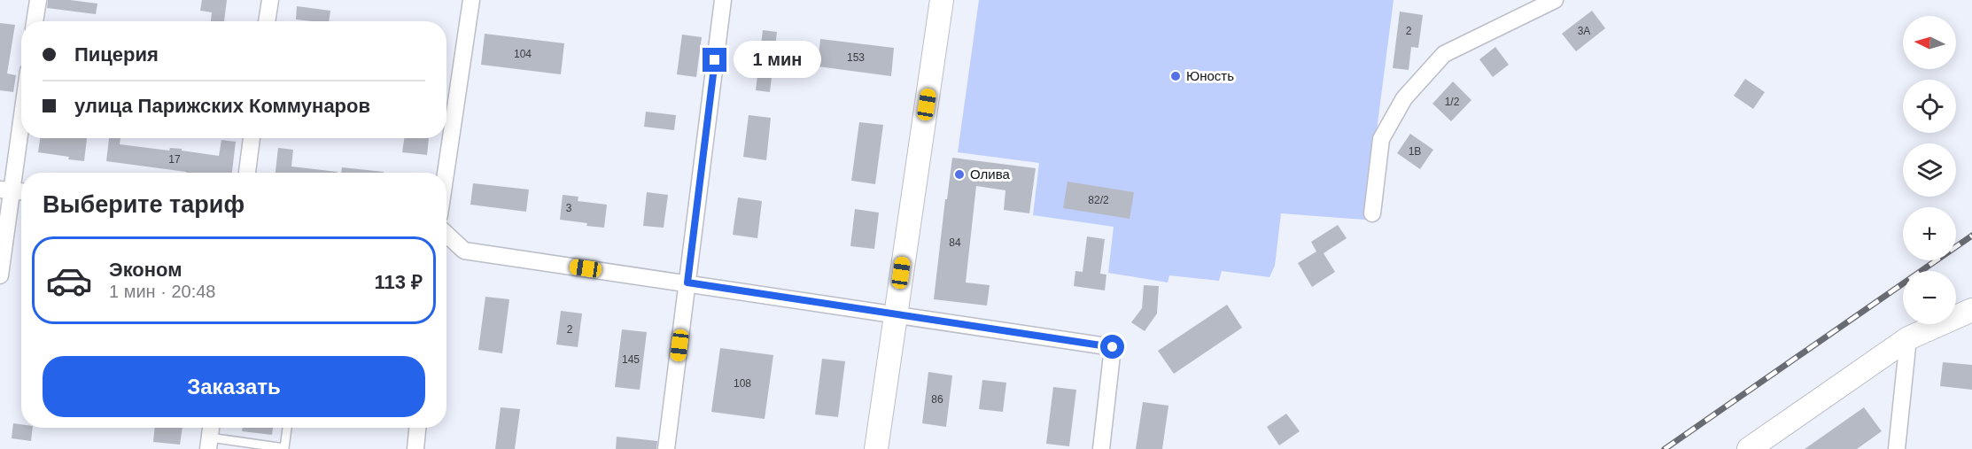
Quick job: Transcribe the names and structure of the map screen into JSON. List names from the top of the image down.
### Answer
{
  "places": ["Юность", "Олива"],
  "house_numbers": [
    "2",
    "3А",
    "104",
    "153",
    "1/2",
    "1В",
    "17",
    "82/2",
    "3",
    "84",
    "2",
    "145",
    "108",
    "86"
  ],
  "north": "left",
  "page": {
    "map_buttons": ["+", "−"],
    "banner": ["Пицерия", "улица Парижских Коммунаров"],
    "bubble": "1 мин",
    "heading": "Выберите тариф",
    "list": [
      {
        "name": "Эконом",
        "note": "1 мин · 20:48",
        "value": "113 ₽"
      }
    ],
    "buttons": "Заказать"
  }
}
